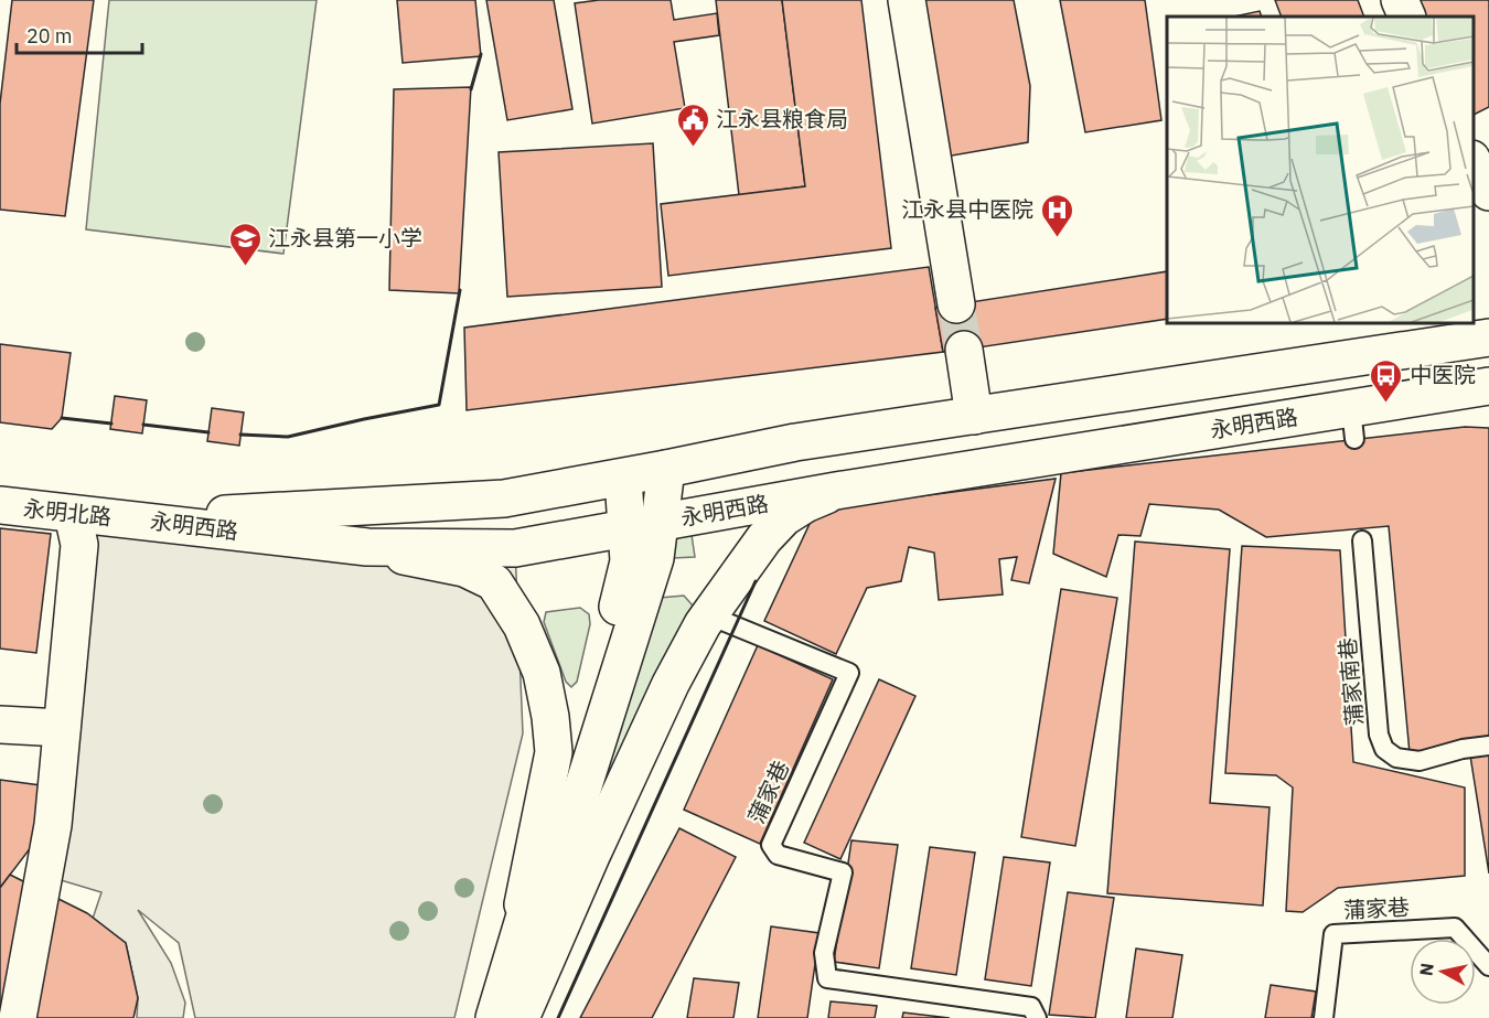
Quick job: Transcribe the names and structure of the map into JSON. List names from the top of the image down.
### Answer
{
  "streets": {
    "main road": ["永明西路", "永明北路"],
    "lane": ["蒲家南巷", "蒲家巷"]
  },
  "crossings": [
    ["永明西路", "永明北路"]
  ],
  "places": {
    "public building": ["江永县粮食局"],
    "hospital": ["江永县中医院"],
    "school or university": ["江永县第一小学"],
    "bus stop": ["中医院"]
  },
  "scale_bar": "20 m",
  "north": "left"
}
